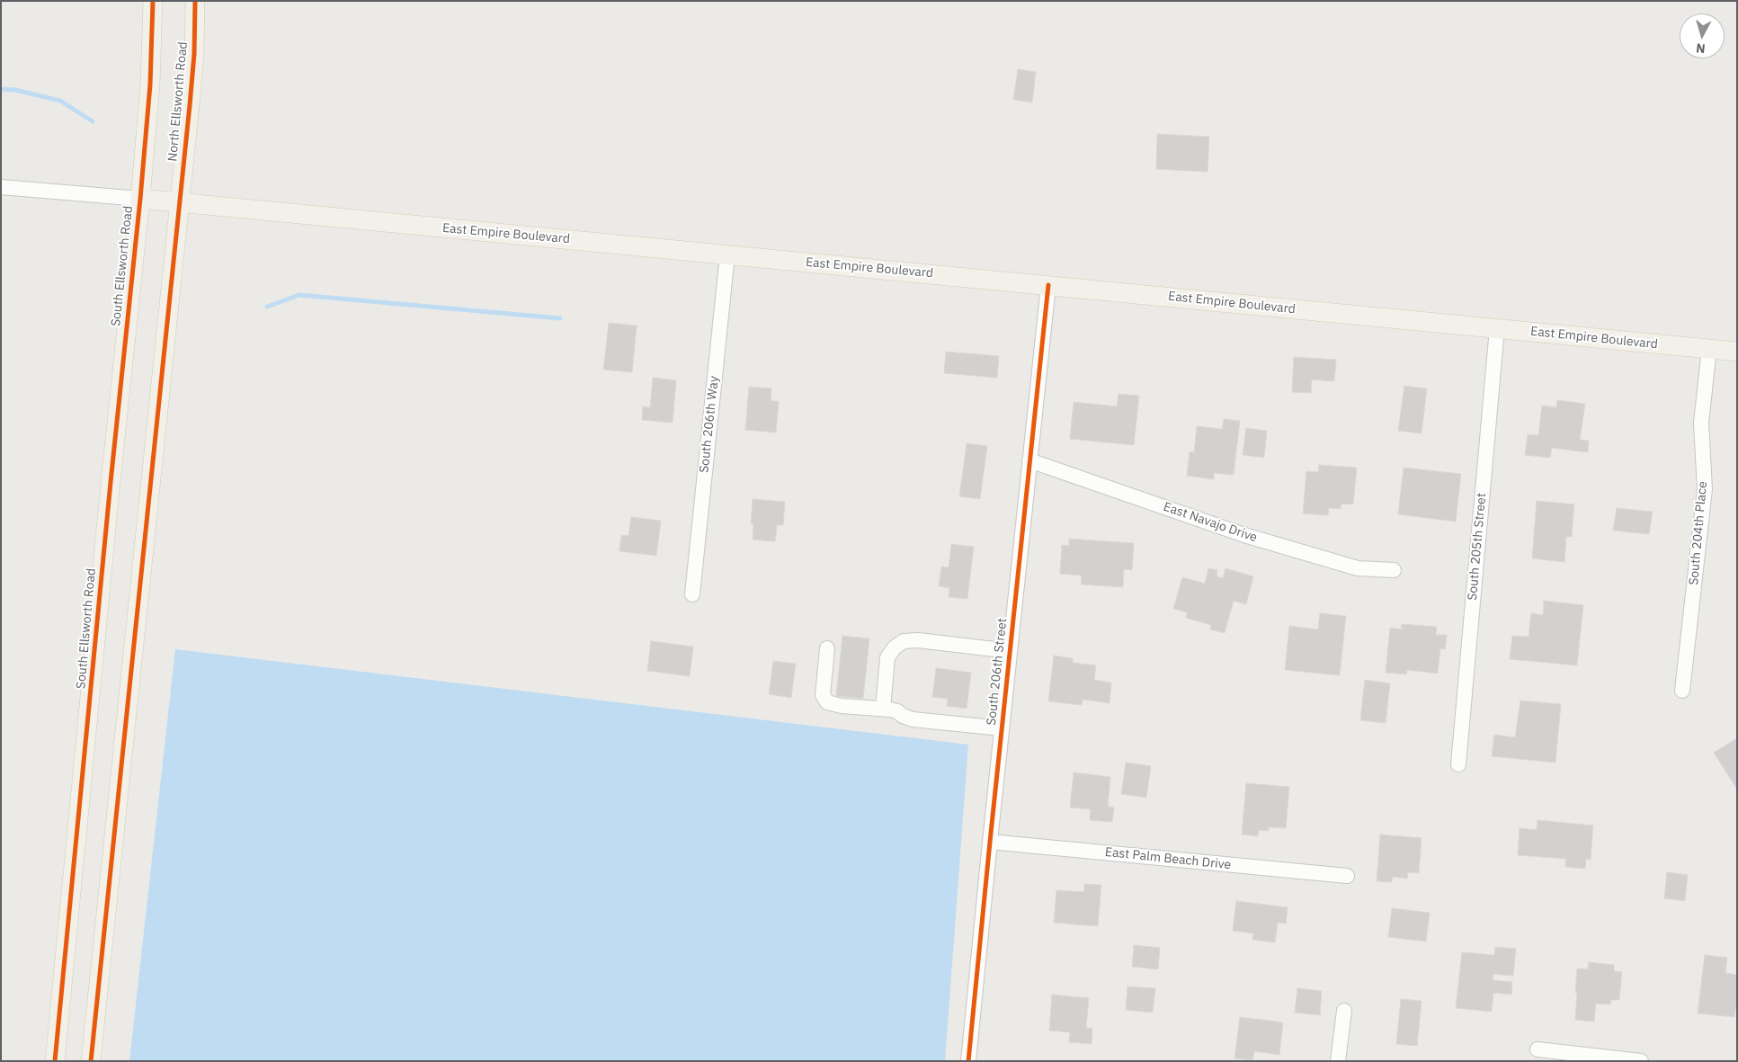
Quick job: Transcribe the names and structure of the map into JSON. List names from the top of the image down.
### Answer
{
  "streets": {
    "main road": ["North Ellsworth Road", "East Empire Boulevard", "South Ellsworth Road"],
    "street": [
      "South 206th Way",
      "East Navajo Drive",
      "South 204th Place",
      "South 205th Street",
      "South 206th Street",
      "East Palm Beach Drive"
    ]
  },
  "crossings": [
    ["North Ellsworth Road", "East Empire Boulevard"],
    ["East Empire Boulevard", "South Ellsworth Road"],
    ["East Empire Boulevard", "South 206th Way"],
    ["East Empire Boulevard", "South 204th Place"],
    ["East Empire Boulevard", "South 205th Street"],
    ["East Empire Boulevard", "South 206th Street"],
    ["East Navajo Drive", "South 206th Street"],
    ["South 206th Street", "East Palm Beach Drive"]
  ],
  "north": "bottom"
}
